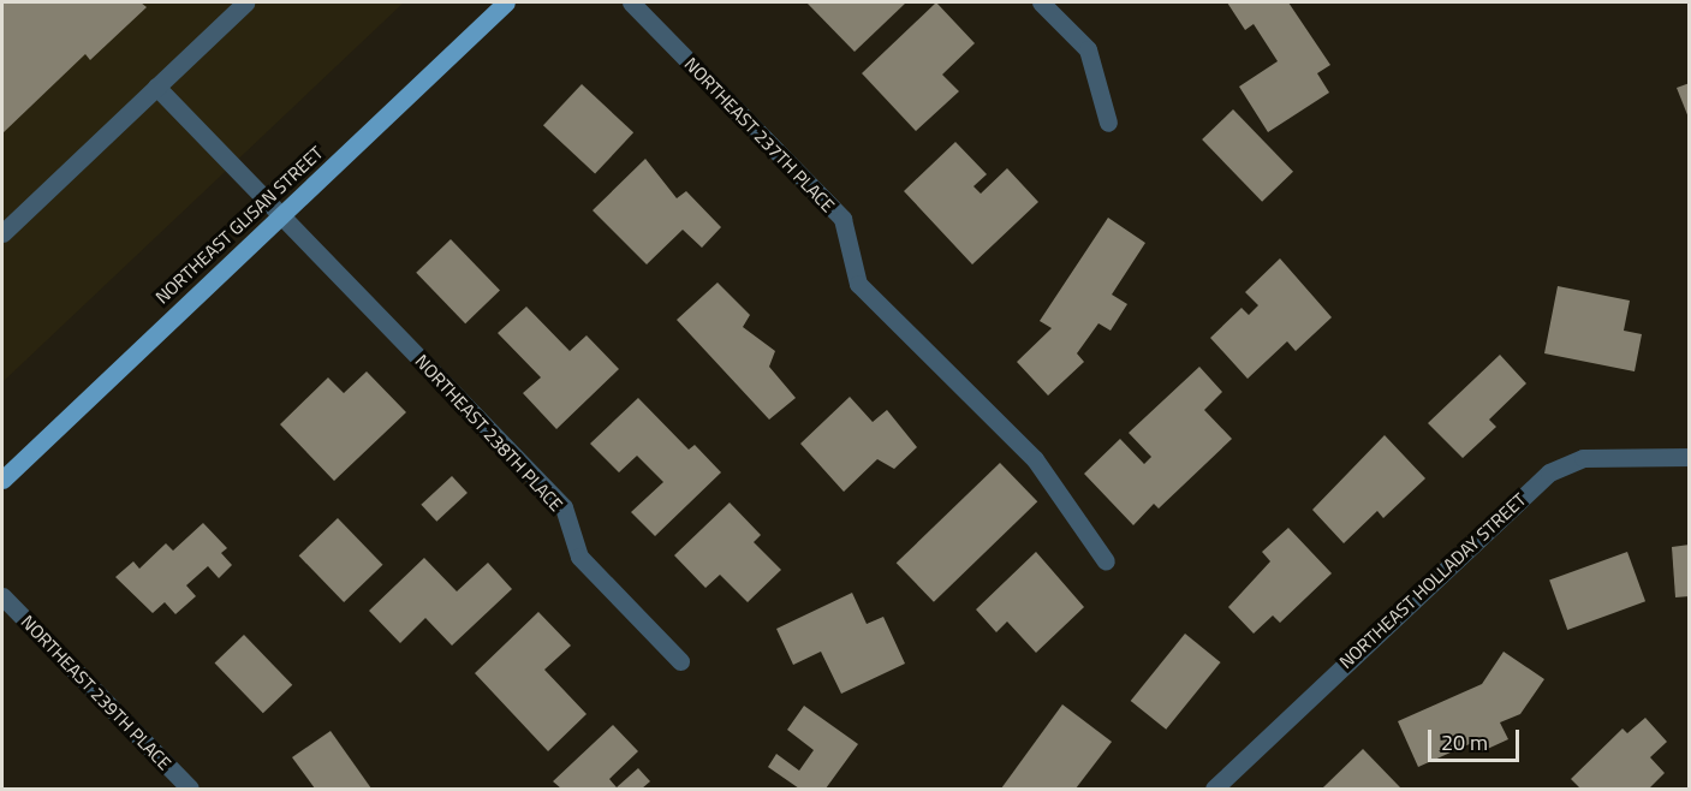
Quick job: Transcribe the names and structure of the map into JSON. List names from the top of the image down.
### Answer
{
  "streets": {
    "main road": ["NORTHEAST GLISAN STREET"],
    "street": [
      "NORTHEAST 237TH PLACE",
      "NORTHEAST 238TH PLACE",
      "NORTHEAST HOLLADAY STREET",
      "NORTHEAST 239TH PLACE"
    ]
  },
  "crossings": [
    ["NORTHEAST GLISAN STREET", "NORTHEAST 238TH PLACE"]
  ],
  "scale_bar": "20 m"
}
